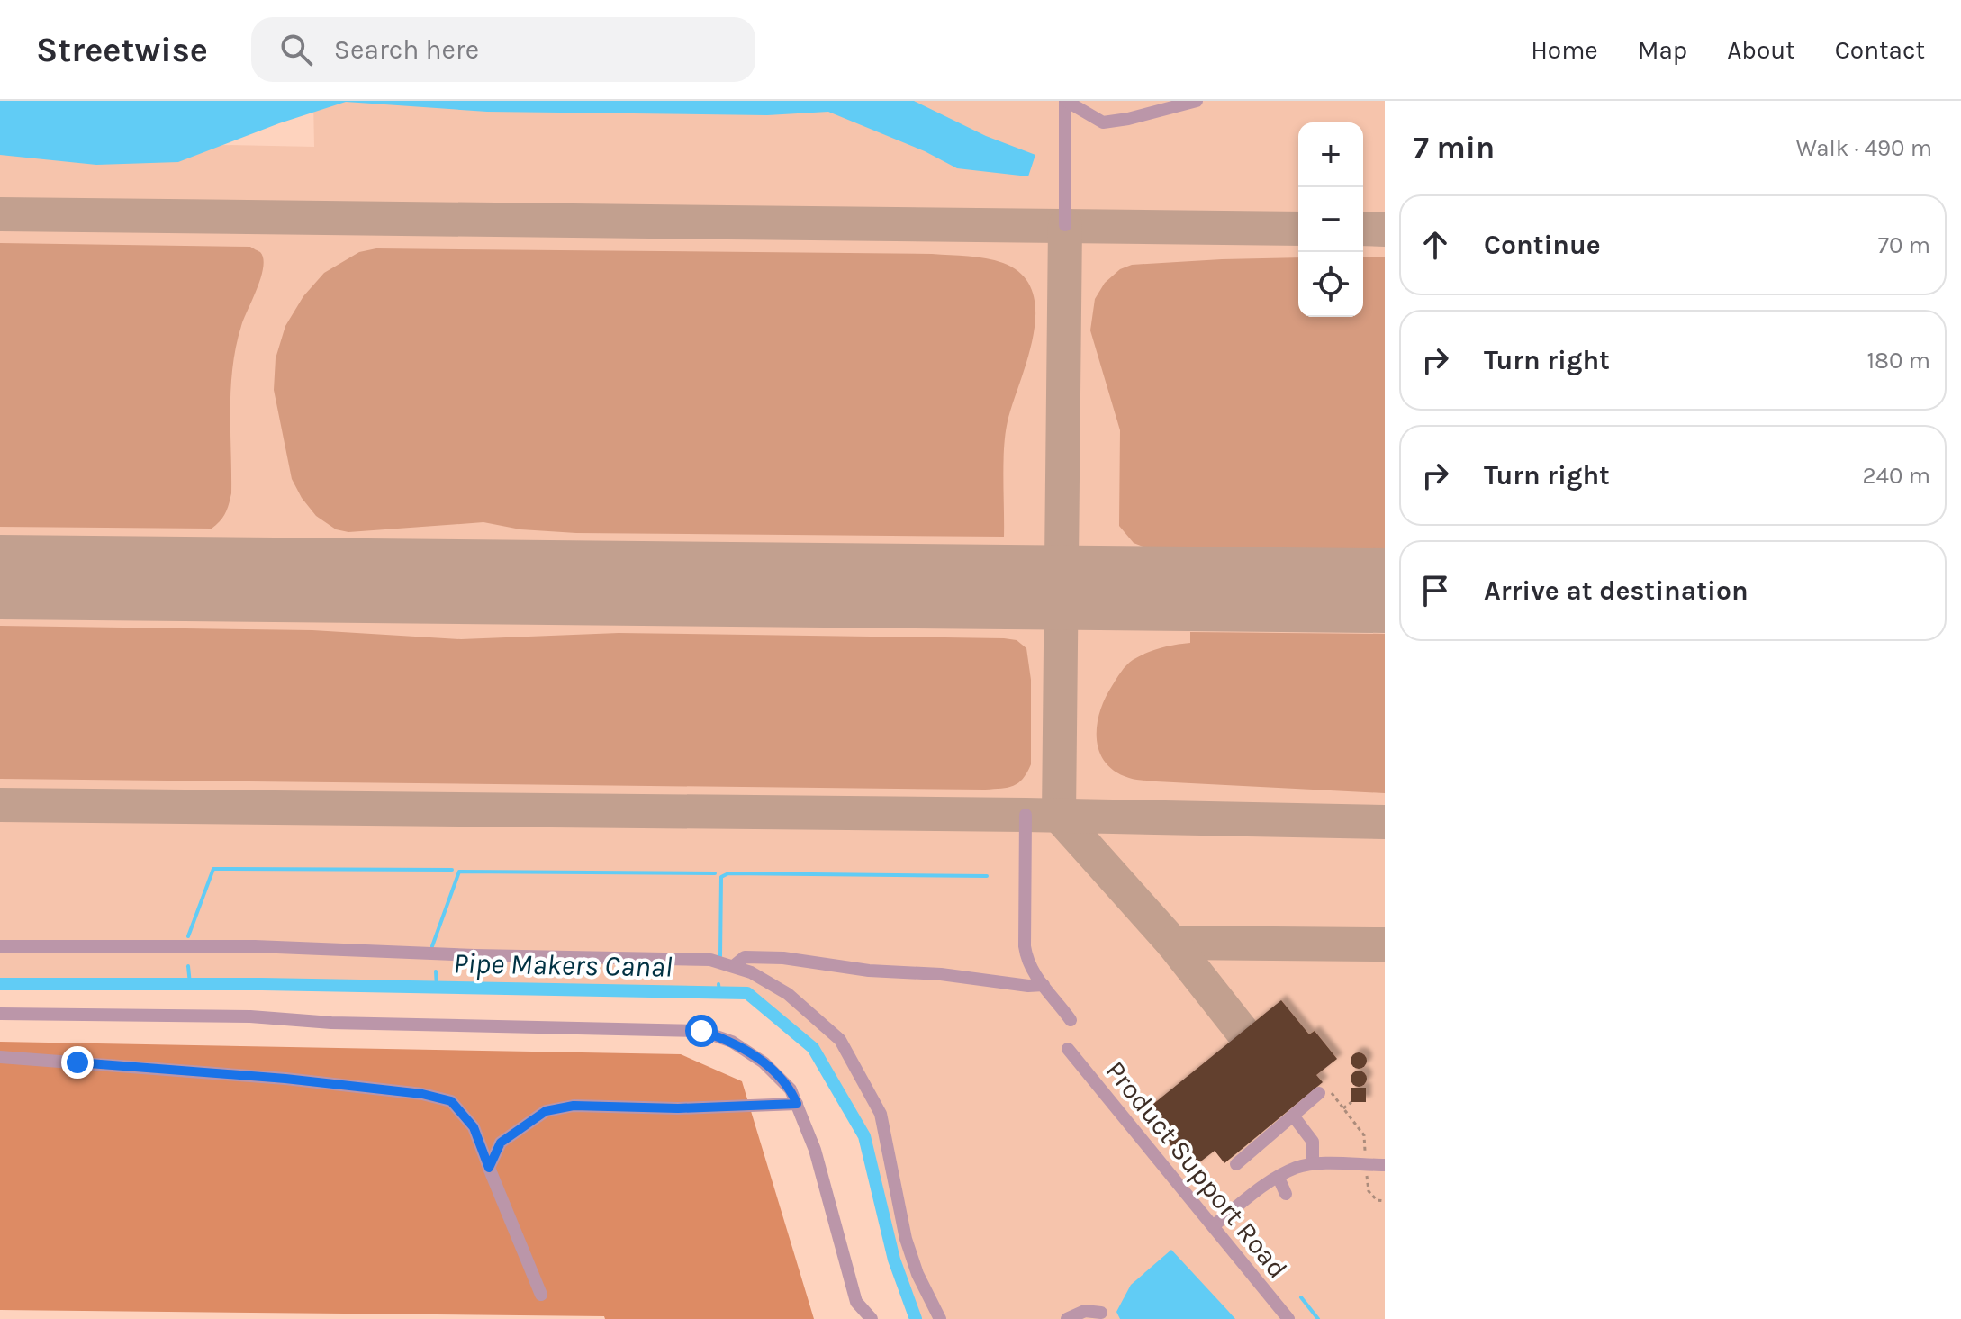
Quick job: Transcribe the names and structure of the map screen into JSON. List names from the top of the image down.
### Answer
{
  "streets": {
    "street": ["Product Support Road"]
  },
  "water": ["Pipe Makers Canal"],
  "page": {
    "header": "Streetwise",
    "search": "Search here",
    "nav": [
      "Home",
      "Map",
      "About",
      "Contact"
    ],
    "heading": ["7 min", "Walk · 490 m"],
    "map_buttons": ["+", "−"],
    "list": [
      ["Continue", "70 m"],
      ["Turn right", "180 m"],
      ["Turn right", "240 m"],
      "Arrive at destination"
    ]
  }
}
